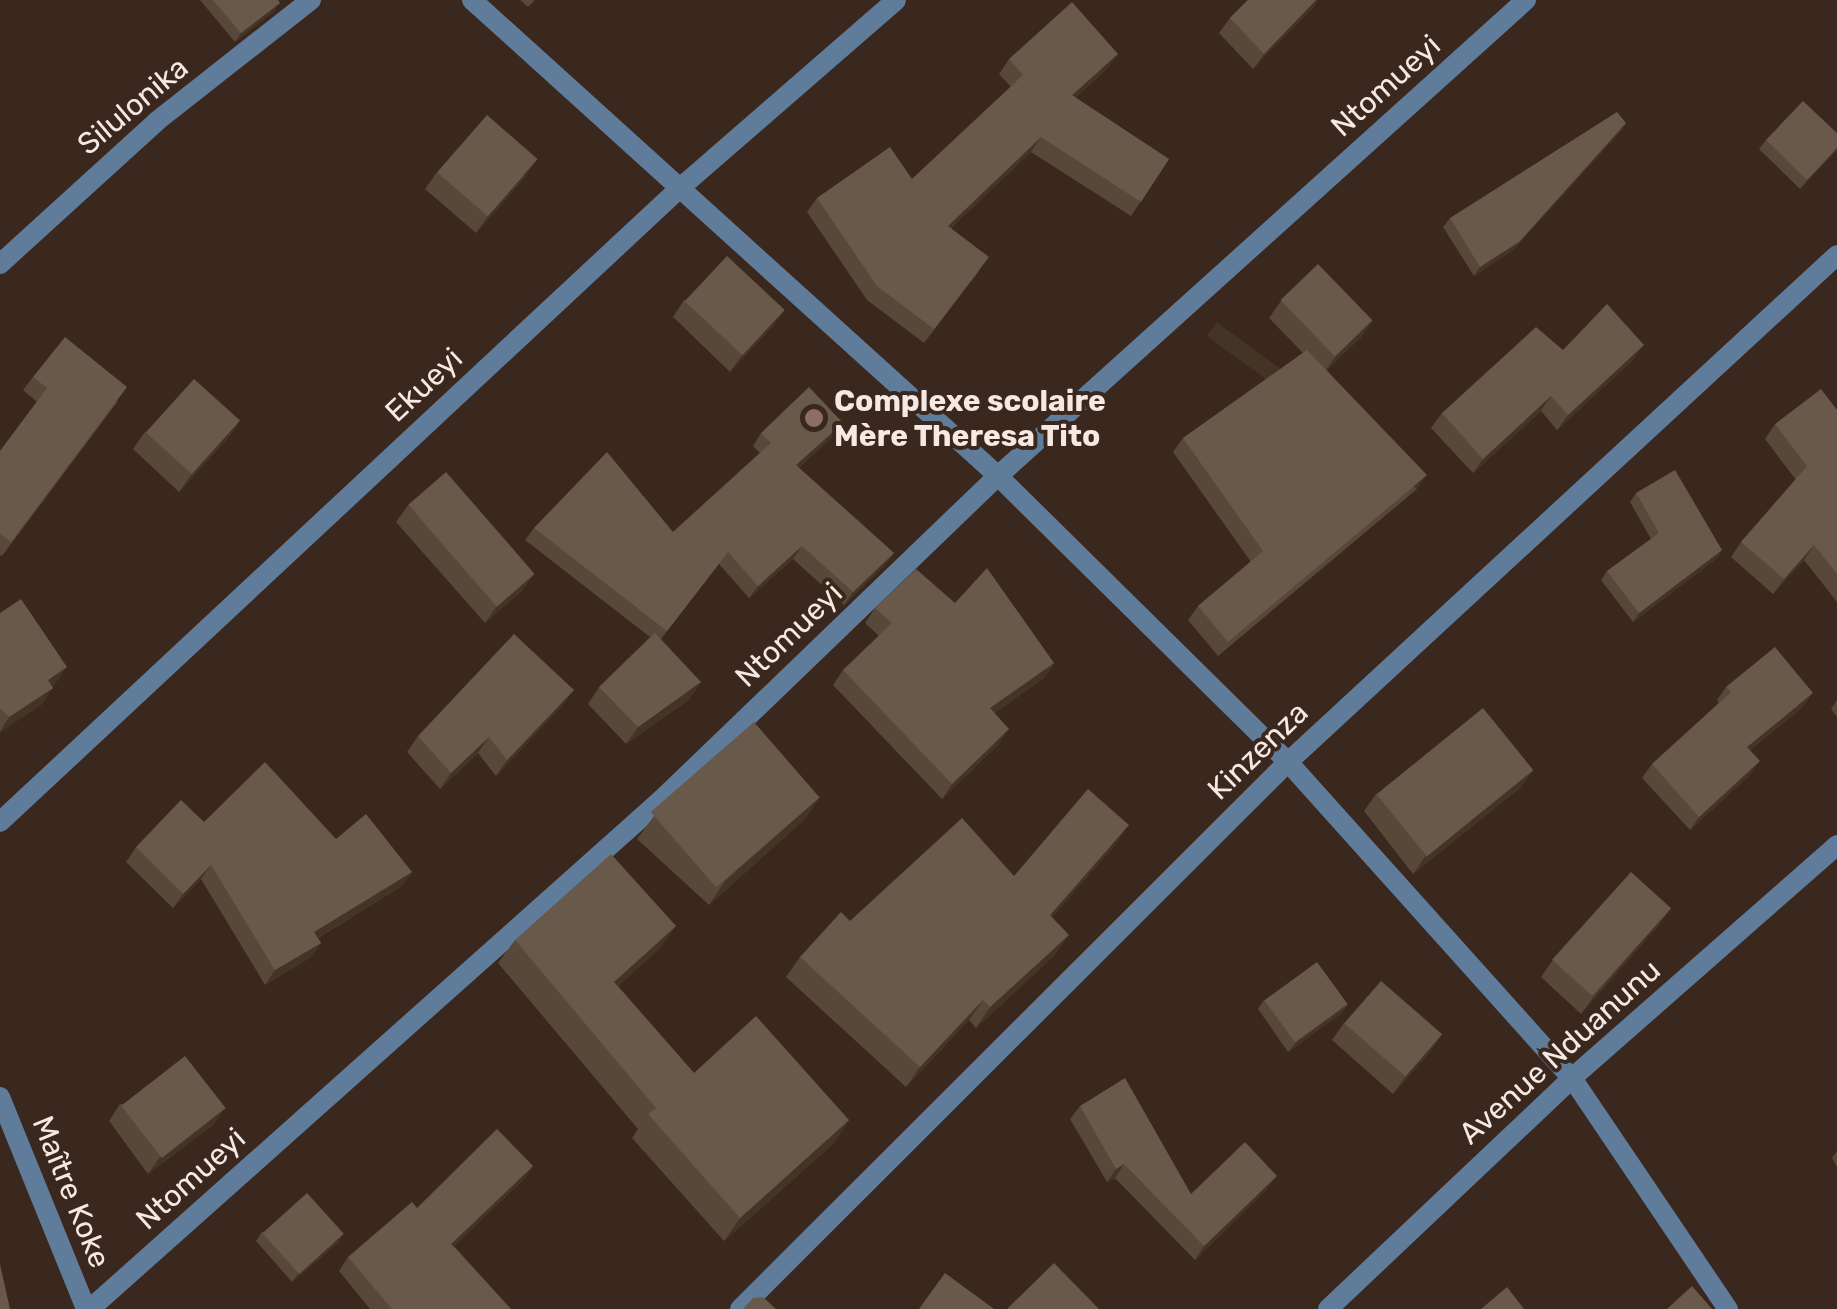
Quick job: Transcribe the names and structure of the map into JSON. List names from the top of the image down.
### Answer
{
  "streets": {
    "street": [
      "Ntomueyi",
      "Silulonika",
      "Ekueyi",
      "Kinzenza",
      "Avenue Nduanunu",
      "Maître Koke"
    ]
  },
  "crossings": [
    ["Ntomueyi", "Maître Koke"]
  ],
  "places": ["Complexe scolaire Mère Theresa Tito"]
}
